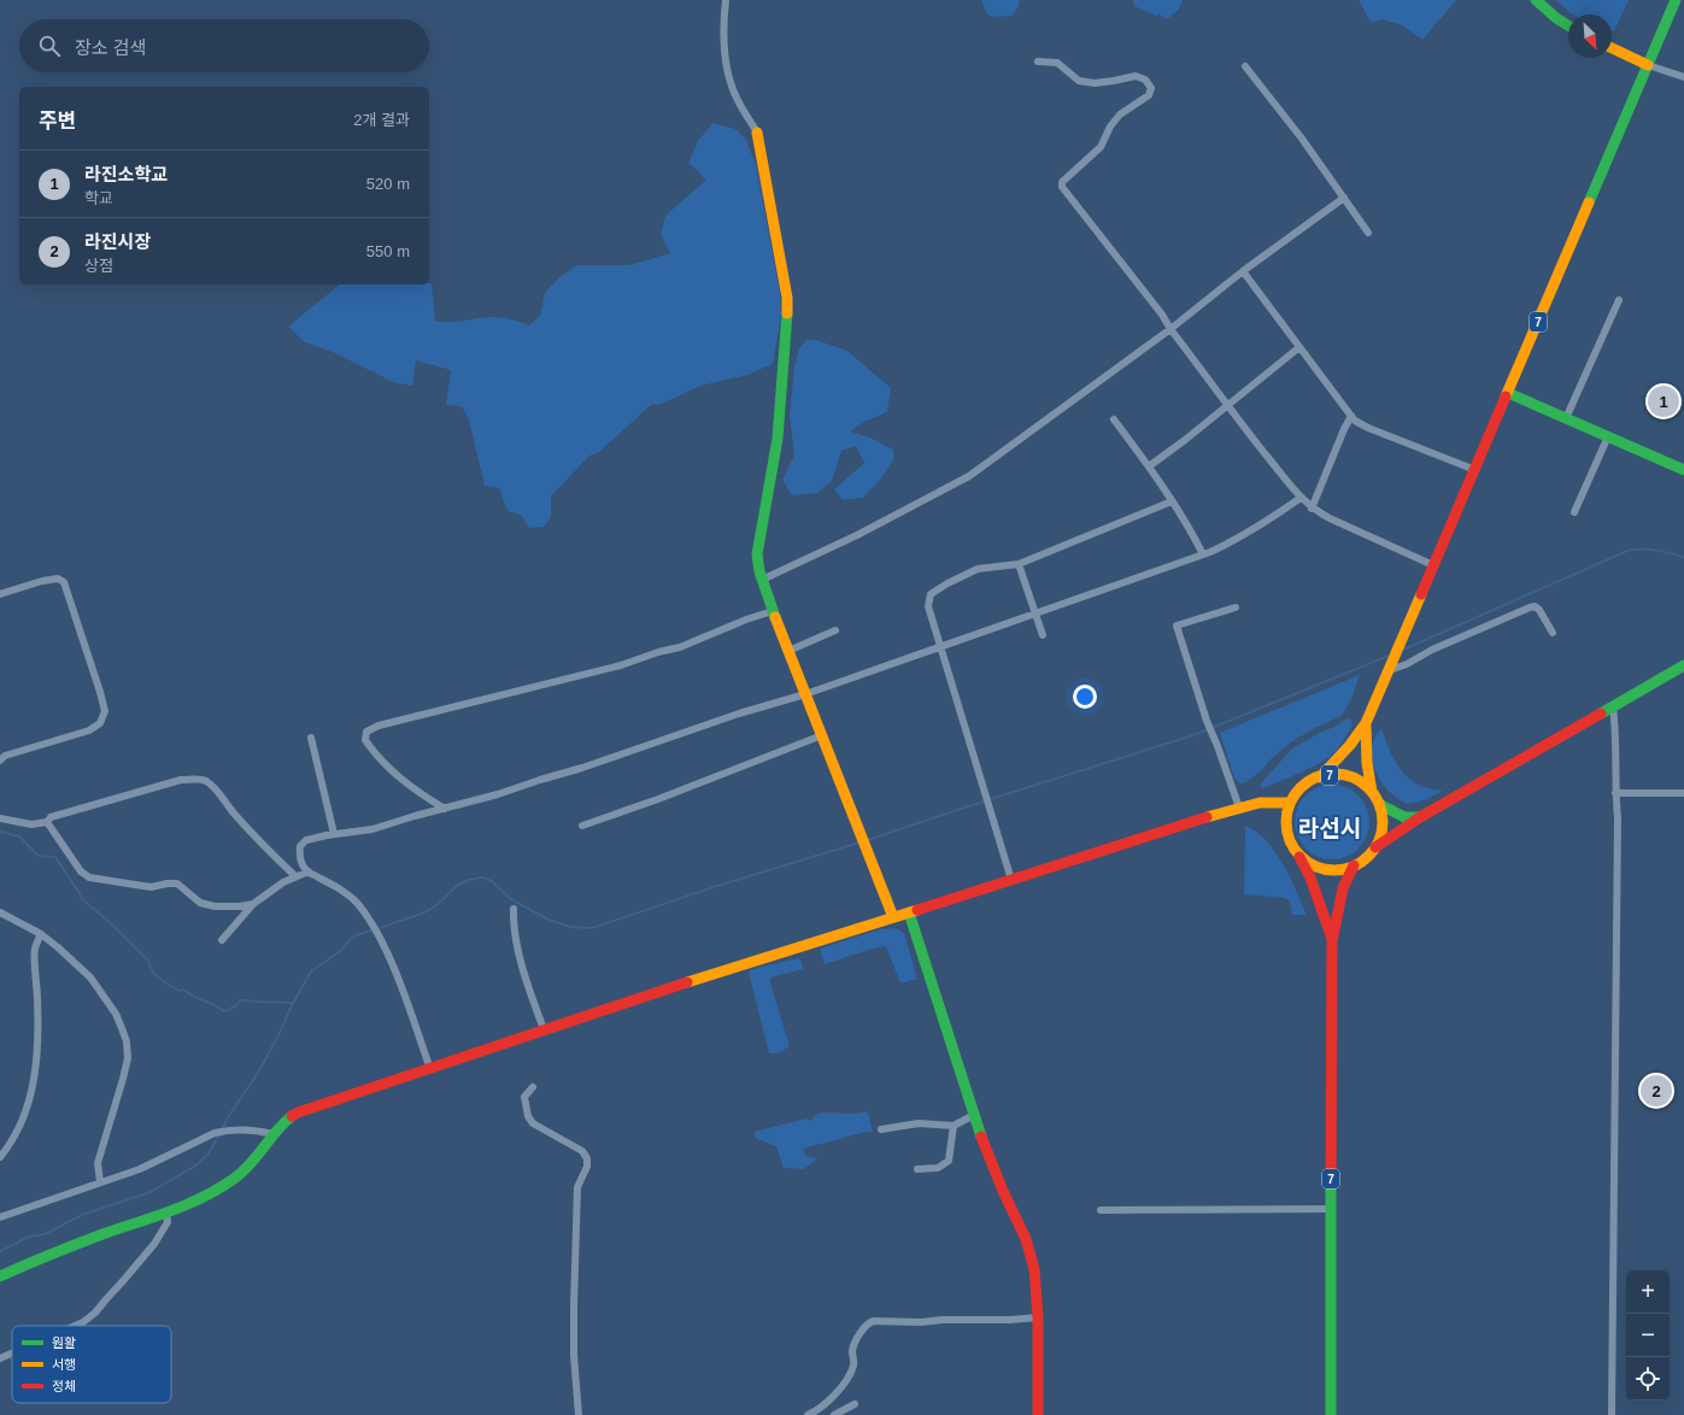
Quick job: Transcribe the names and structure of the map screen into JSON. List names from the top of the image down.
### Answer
{
  "streets": {
    "main road": ["7"]
  },
  "districts": ["라선시"],
  "legend": ["원활", "서행", "정체"],
  "north": "bottom right",
  "page": {
    "search": "장소 검색",
    "heading": ["주변", "2개 결과"],
    "list": [
      {
        "mark": "1",
        "name": "라진소학교",
        "note": "학교",
        "value": "520 m"
      },
      {
        "mark": "2",
        "name": "라진시장",
        "note": "상점",
        "value": "550 m"
      }
    ],
    "pins": ["1", "2"],
    "map_buttons": ["+", "−"]
  }
}
